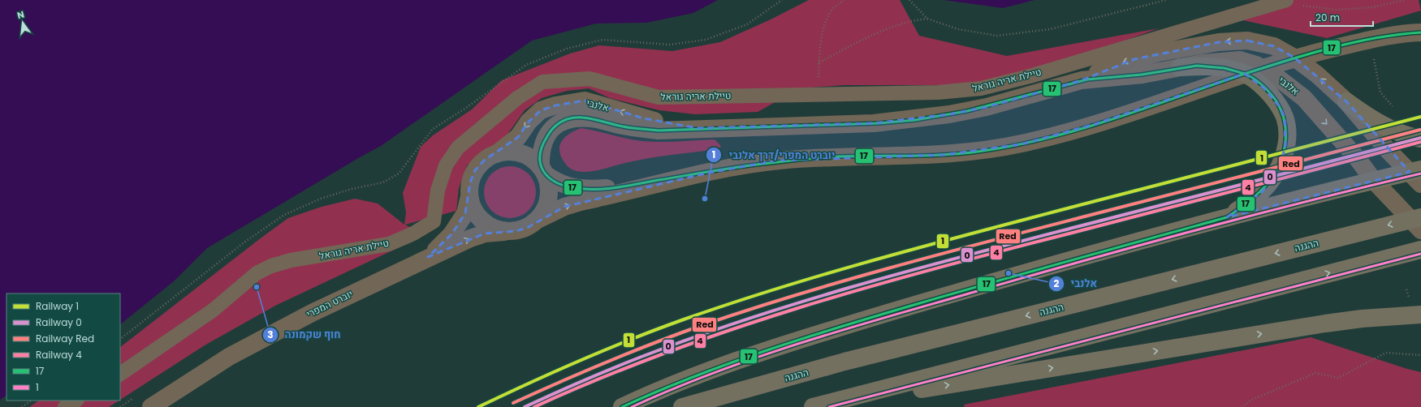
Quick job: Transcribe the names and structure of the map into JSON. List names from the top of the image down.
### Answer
{
  "streets": {
    "highway": ["ההגנה"],
    "street": ["טיילת אריה גוראל", "אלנבי", "יוברט המפרי"]
  },
  "crossings": [
    ["אלנבי", "יוברט המפרי"]
  ],
  "places": ["יוברט המפרי/דרך אלנבי", "אלנבי", "חוף שקמונה"],
  "lines": [
    "transit line 17",
    "rail line 1",
    "rail line Red",
    "rail line 0",
    "rail line 4",
    "transit line 1"
  ],
  "legend": [
    "Railway 1",
    "Railway 0",
    "Railway Red",
    "Railway 4",
    "17",
    "1"
  ],
  "scale_bar": "20 m",
  "north": "top"
}
